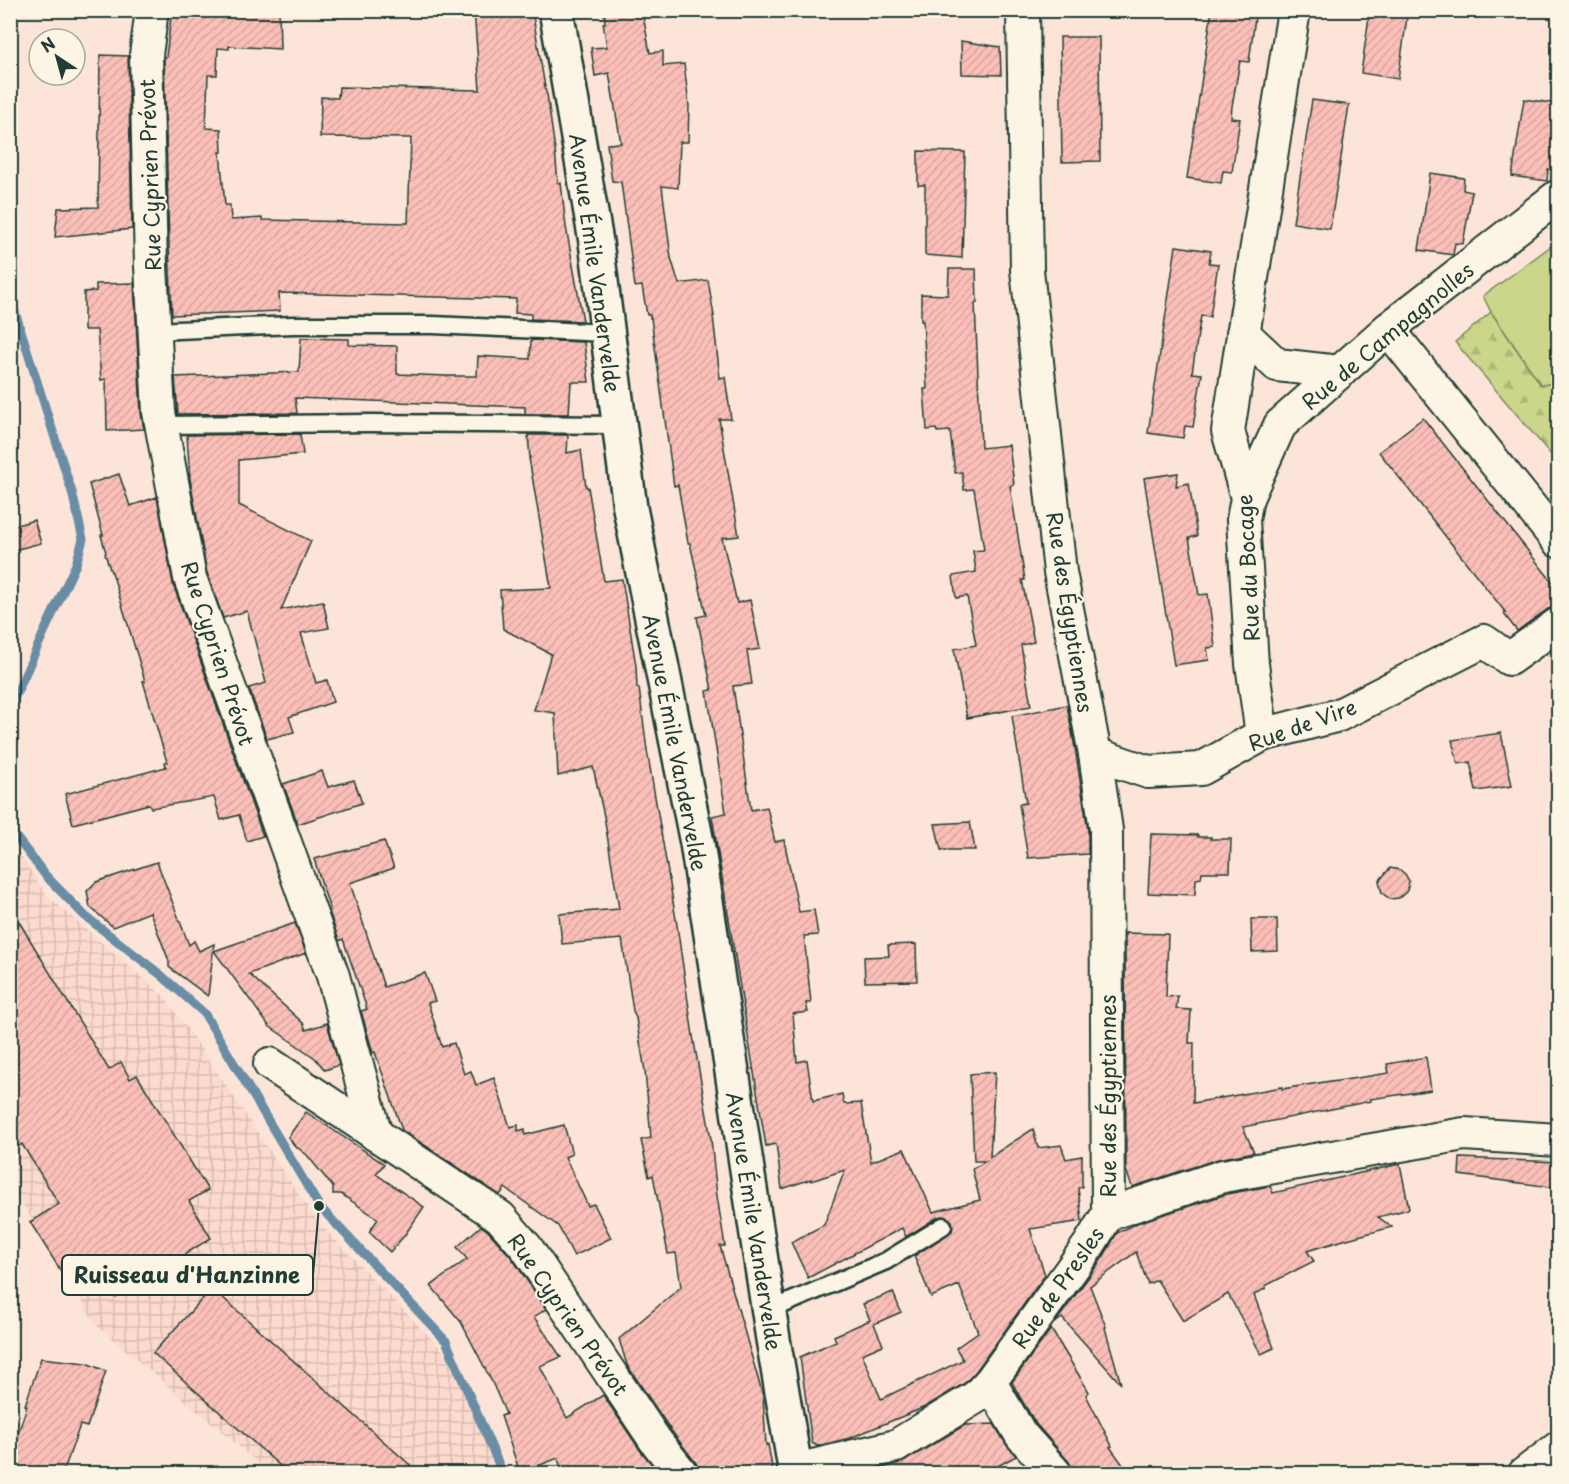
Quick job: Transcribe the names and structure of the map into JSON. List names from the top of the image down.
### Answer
{
  "streets": {
    "main road": ["Avenue Émile Vandervelde"],
    "street": [
      "Rue Cyprien Prévot",
      "Rue de Campagnolles",
      "Rue du Bocage",
      "Rue des Égyptiennes",
      "Rue de Vire",
      "Rue de Presles"
    ]
  },
  "crossings": [
    ["Avenue Émile Vandervelde", "Rue de Presles"],
    ["Rue de Campagnolles", "Rue du Bocage"],
    ["Rue du Bocage", "Rue de Vire"],
    ["Rue des Égyptiennes", "Rue de Vire"],
    ["Rue des Égyptiennes", "Rue de Presles"]
  ],
  "places": ["Ruisseau d'Hanzinne"],
  "north": "top left"
}
